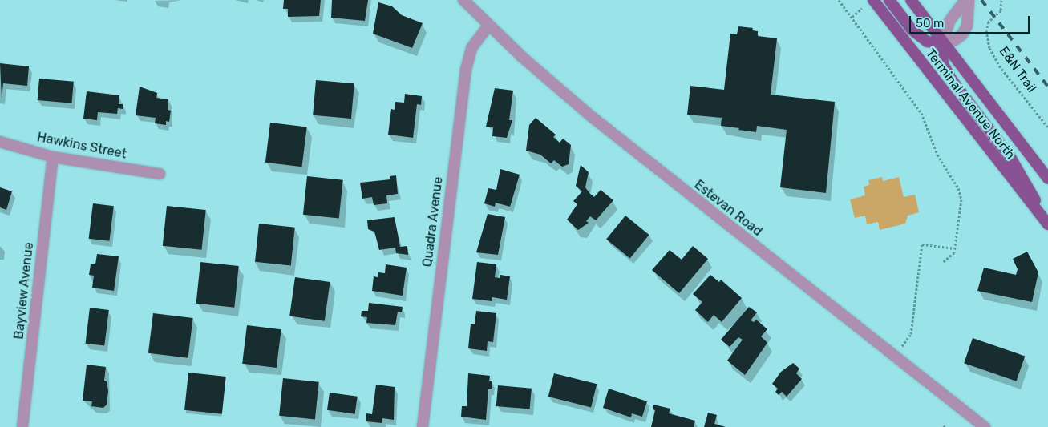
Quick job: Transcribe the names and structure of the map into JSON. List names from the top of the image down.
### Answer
{
  "streets": {
    "main road": ["Terminal Avenue North"],
    "street": [
      "Hawkins Street",
      "Estevan Road",
      "Quadra Avenue",
      "Bayview Avenue"
    ],
    "path": ["E&N Trail"]
  },
  "crossings": [
    ["Hawkins Street", "Bayview Avenue"],
    ["Estevan Road", "Quadra Avenue"]
  ],
  "scale_bar": "50 m"
}
